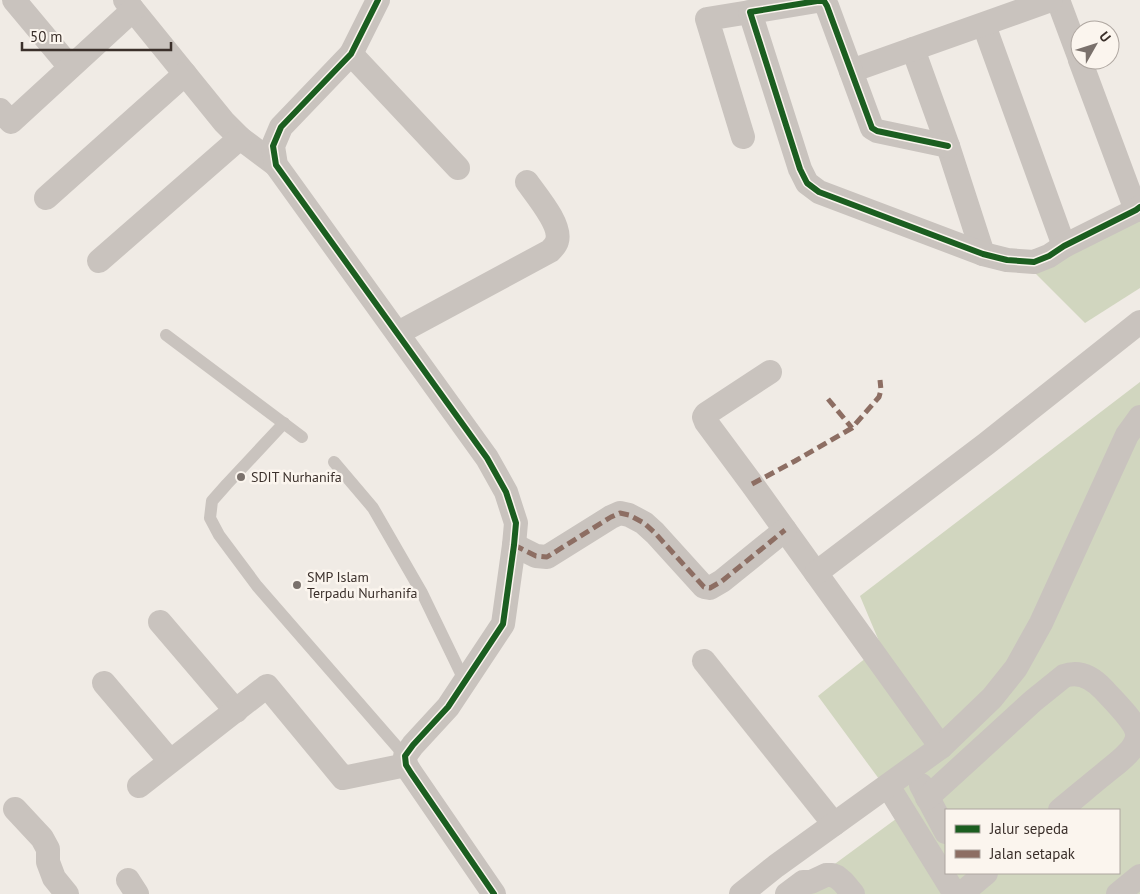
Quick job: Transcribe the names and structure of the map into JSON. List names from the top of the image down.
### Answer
{
  "places": ["SDIT Nurhanifa", "SMP Islam Terpadu Nurhanifa"],
  "legend": ["Jalur sepeda", "Jalan setapak"],
  "scale_bar": "50 m",
  "north": "top right"
}
